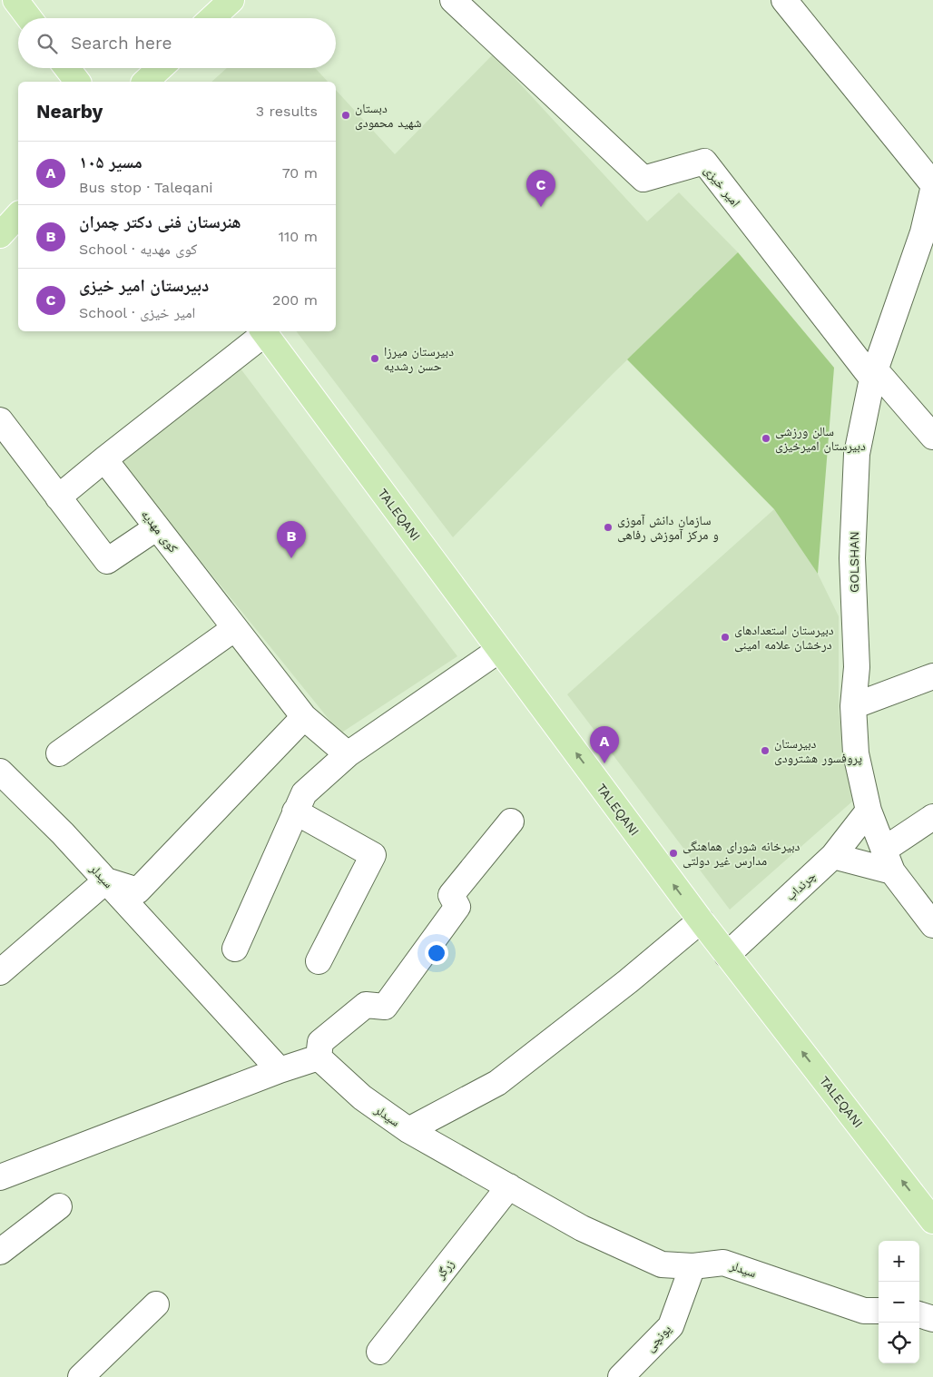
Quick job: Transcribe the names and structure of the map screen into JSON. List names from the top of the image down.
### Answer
{
  "streets": {
    "main road": ["TALEQANI"],
    "street": [
      "امیر خیزی",
      "کوی ‌‌‌مهدیه",
      "GOLSHAN",
      "سیدلر",
      "چرنداب",
      "زرگر",
      "یونچی"
    ]
  },
  "crossings": [
    ["امیر خیزی", "GOLSHAN"],
    ["TALEQANI", "چرنداب"],
    ["GOLSHAN", "چرنداب"],
    ["سیدلر", "زرگر"],
    ["سیدلر", "یونچی"]
  ],
  "one_way": ["TALEQANI"],
  "places": [
    "دبستان شهید محمودی",
    "دبیرستان میرزا حسن رشدیه",
    "سالن ورزشی دبیرستان امیرخیزی",
    "سازمان دانش آموزی و مرکز آموزش رفاهی",
    "دبیرستان استعدادهای درخشان علامه امینی",
    "دبیرستان پروفسور هشترودی",
    "دبیرخانه شورای هماهنگی مدارس غیر دولتی"
  ],
  "page": {
    "search": "Search here",
    "heading": ["Nearby", "3 results"],
    "list": [
      {
        "mark": "A",
        "name": "مسیر ۱۰۵",
        "note": "Bus stop · Taleqani",
        "value": "70 m"
      },
      {
        "mark": "B",
        "name": "هنرستان فنی دکتر چمران",
        "note": "School · کوی ‌‌‌مهدیه",
        "value": "110 m"
      },
      {
        "mark": "C",
        "name": "دبیرستان امیر خیزی",
        "note": "School · امیر خیزی",
        "value": "200 m"
      }
    ],
    "pins": ["C", "B", "A"],
    "map_buttons": ["+", "−"]
  }
}
